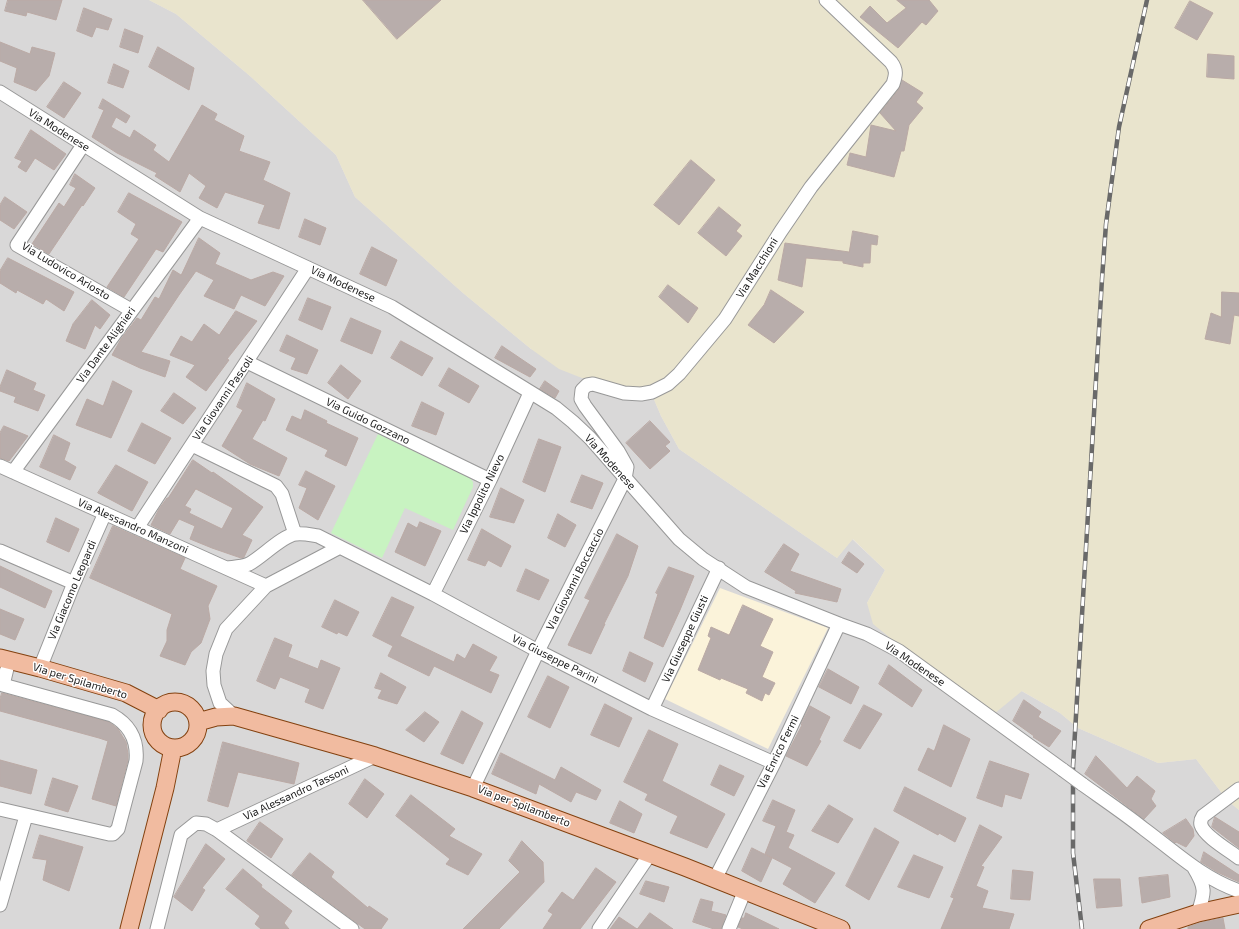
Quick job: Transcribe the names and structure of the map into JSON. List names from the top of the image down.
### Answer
{
  "streets": {
    "main road": ["Via per Spilamberto"],
    "street": [
      "Via Modenese",
      "Via Macchioni",
      "Via Ludovico Ariosto",
      "Via Dante Alighieri",
      "Via Giovanni Pascoli",
      "Via Guido Gozzano",
      "Via Ippolito Nievo",
      "Via Alessandro Manzoni",
      "Via Giovanni Boccaccio",
      "Via Giacomo Leopardi",
      "Via Giuseppe Giusti",
      "Via Giuseppe Parini",
      "Via Enrico Fermi",
      "Via Alessandro Tassoni"
    ]
  },
  "crossings": [
    ["Via Modenese", "Via Macchioni"],
    ["Via Modenese", "Via Ludovico Ariosto"],
    ["Via Modenese", "Via Dante Alighieri"],
    ["Via Modenese", "Via Giovanni Pascoli"],
    ["Via Modenese", "Via Ippolito Nievo"],
    ["Via Modenese", "Via Giovanni Boccaccio"],
    ["Via Modenese", "Via Giuseppe Giusti"],
    ["Via Modenese", "Via Enrico Fermi"],
    ["Via Macchioni", "Via Giovanni Boccaccio"],
    ["Via Ludovico Ariosto", "Via Dante Alighieri"],
    ["Via Dante Alighieri", "Via Alessandro Manzoni"],
    ["Via Giovanni Pascoli", "Via Guido Gozzano"],
    ["Via Giovanni Pascoli", "Via Alessandro Manzoni"],
    ["Via Guido Gozzano", "Via Ippolito Nievo"],
    ["Via Ippolito Nievo", "Via Giuseppe Parini"],
    ["Via Alessandro Manzoni", "Via Giacomo Leopardi"],
    ["Via Giovanni Boccaccio", "Via Giuseppe Parini"],
    ["Via Giovanni Boccaccio", "Via per Spilamberto"],
    ["Via Giacomo Leopardi", "Via per Spilamberto"],
    ["Via Giuseppe Giusti", "Via Giuseppe Parini"],
    ["Via Giuseppe Parini", "Via Enrico Fermi"],
    ["Via per Spilamberto", "Via Enrico Fermi"],
    ["Via per Spilamberto", "Via Alessandro Tassoni"]
  ]
}
